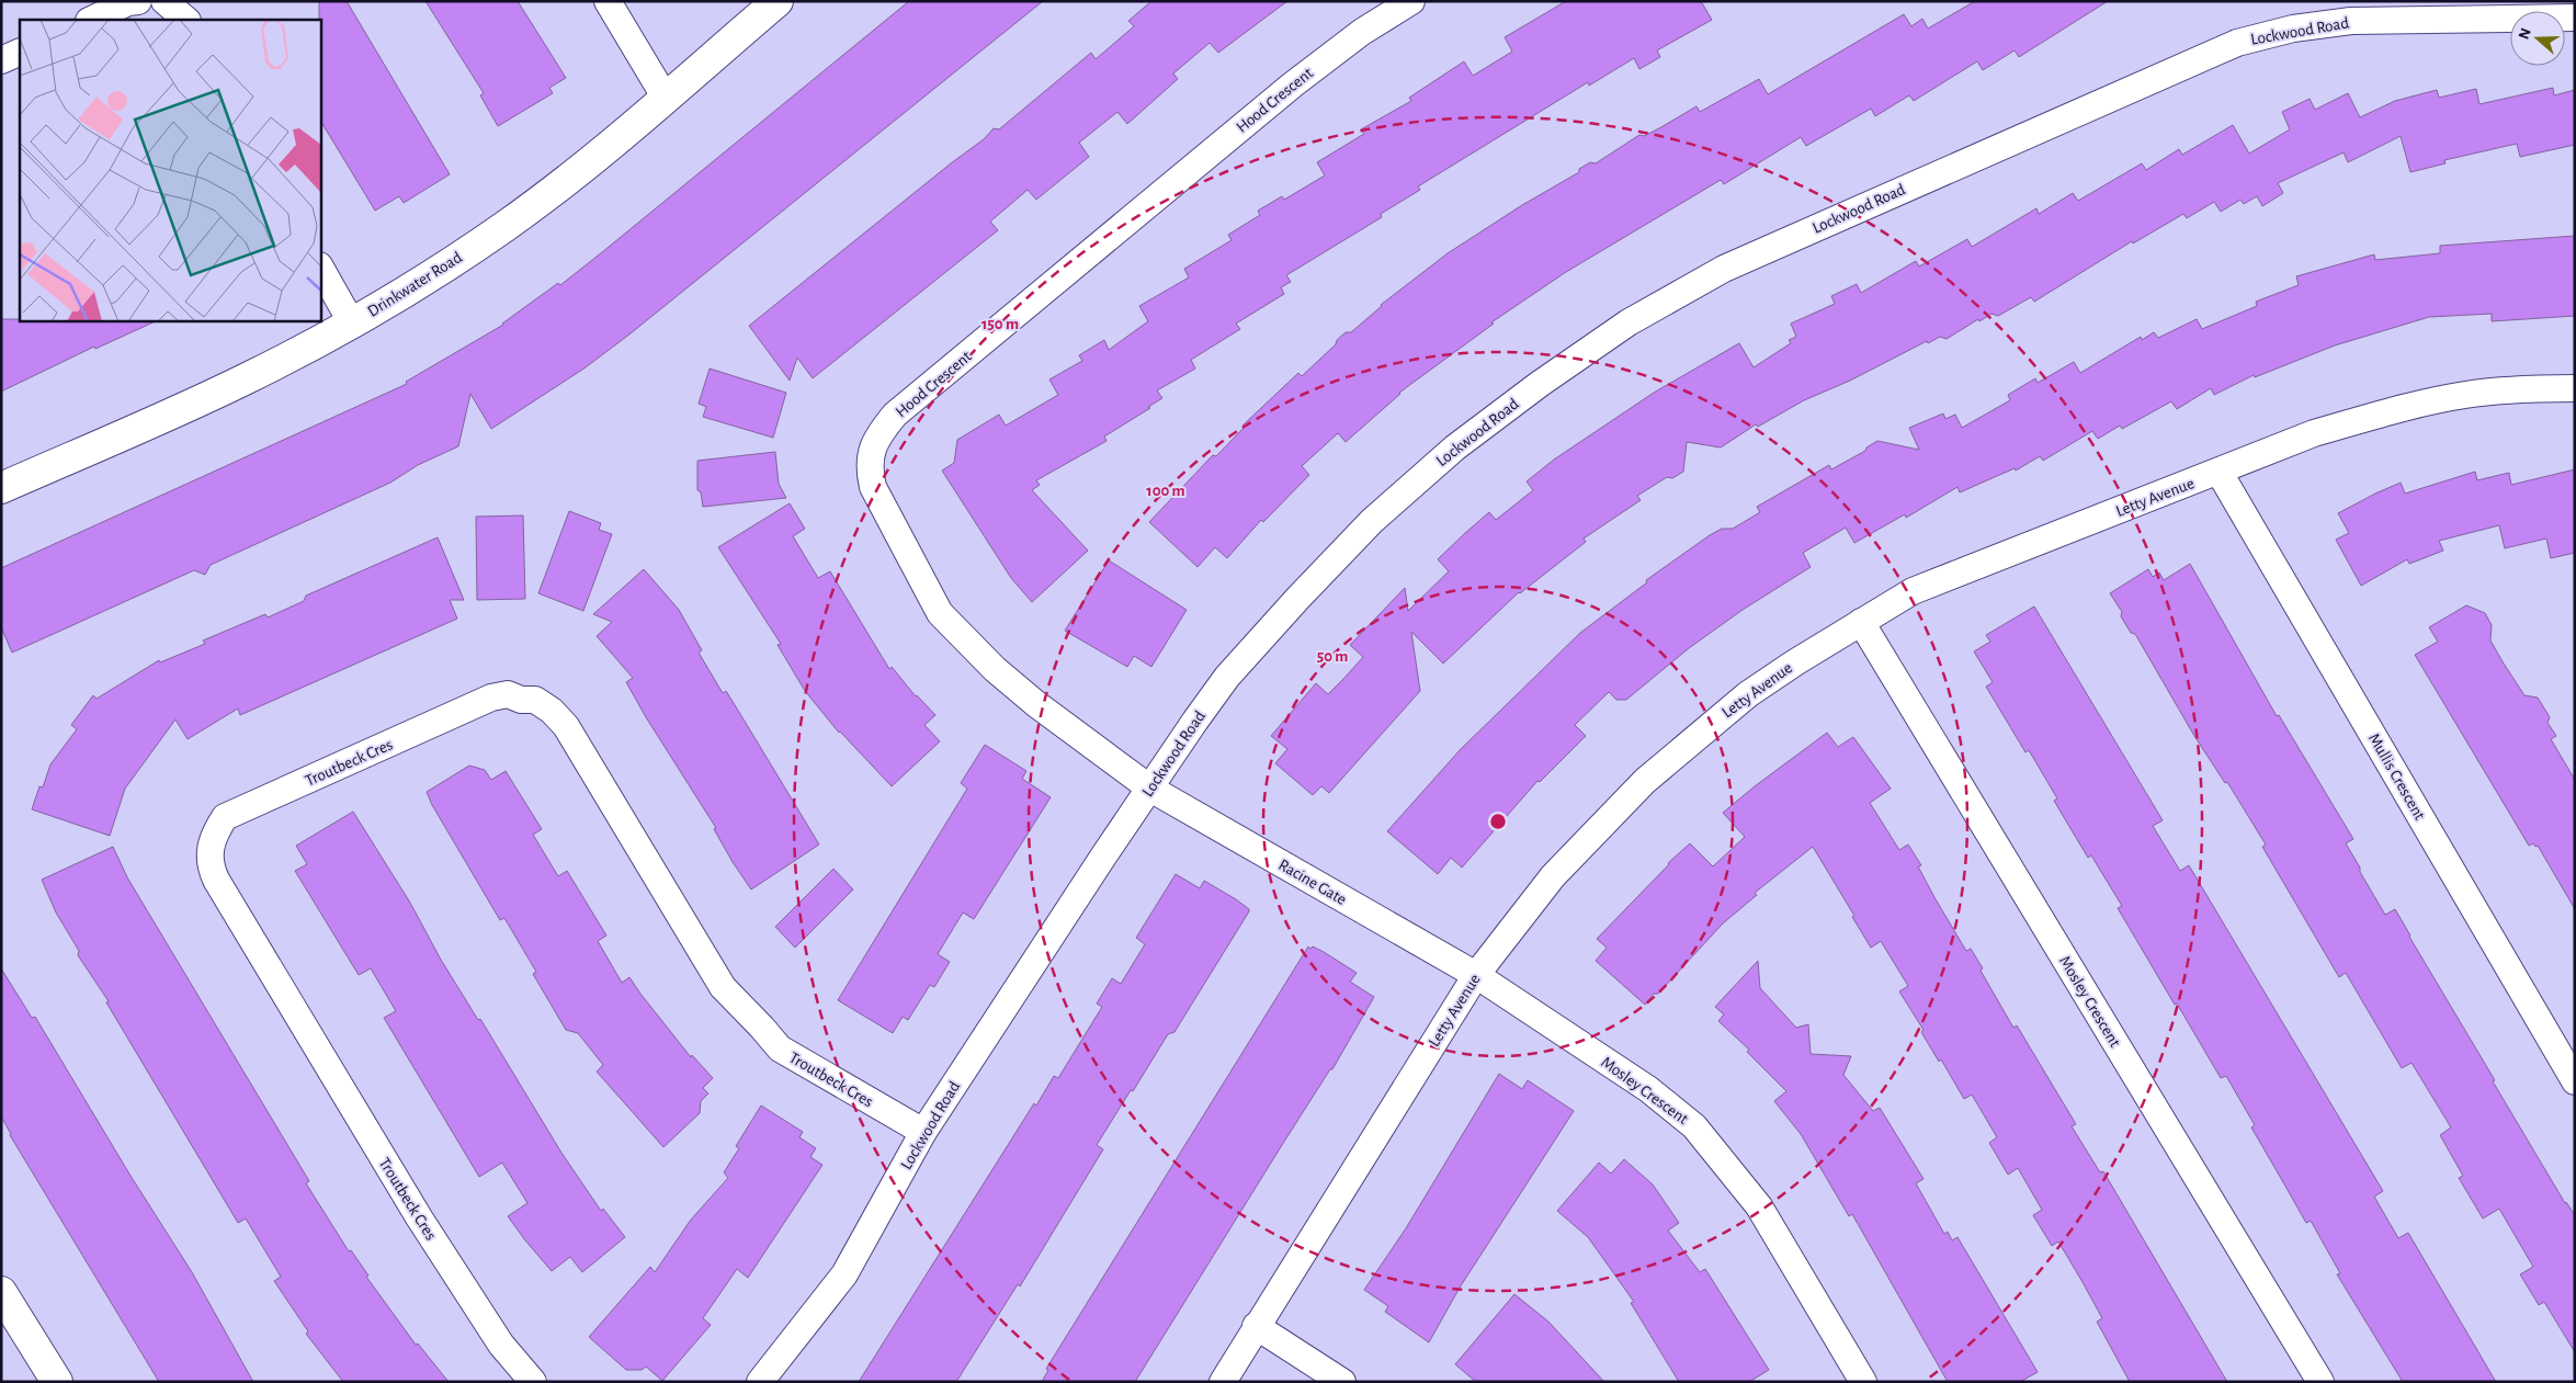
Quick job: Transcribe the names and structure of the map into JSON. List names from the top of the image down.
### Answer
{
  "streets": {
    "street": [
      "Lockwood Road",
      "Hood Crescent",
      "Drinkwater Road",
      "Letty Avenue",
      "Troutbeck Cres",
      "Mullis Crescent",
      "Racine Gate",
      "Mosley Crescent"
    ]
  },
  "crossings": [
    ["Lockwood Road", "Hood Crescent"],
    ["Lockwood Road", "Troutbeck Cres"],
    ["Lockwood Road", "Racine Gate"],
    ["Hood Crescent", "Racine Gate"],
    ["Letty Avenue", "Mullis Crescent"],
    ["Letty Avenue", "Racine Gate"],
    ["Letty Avenue", "Mosley Crescent"],
    ["Racine Gate", "Mosley Crescent"]
  ],
  "north": "left",
  "rings": ["150 m", "100 m", "50 m"]
}
